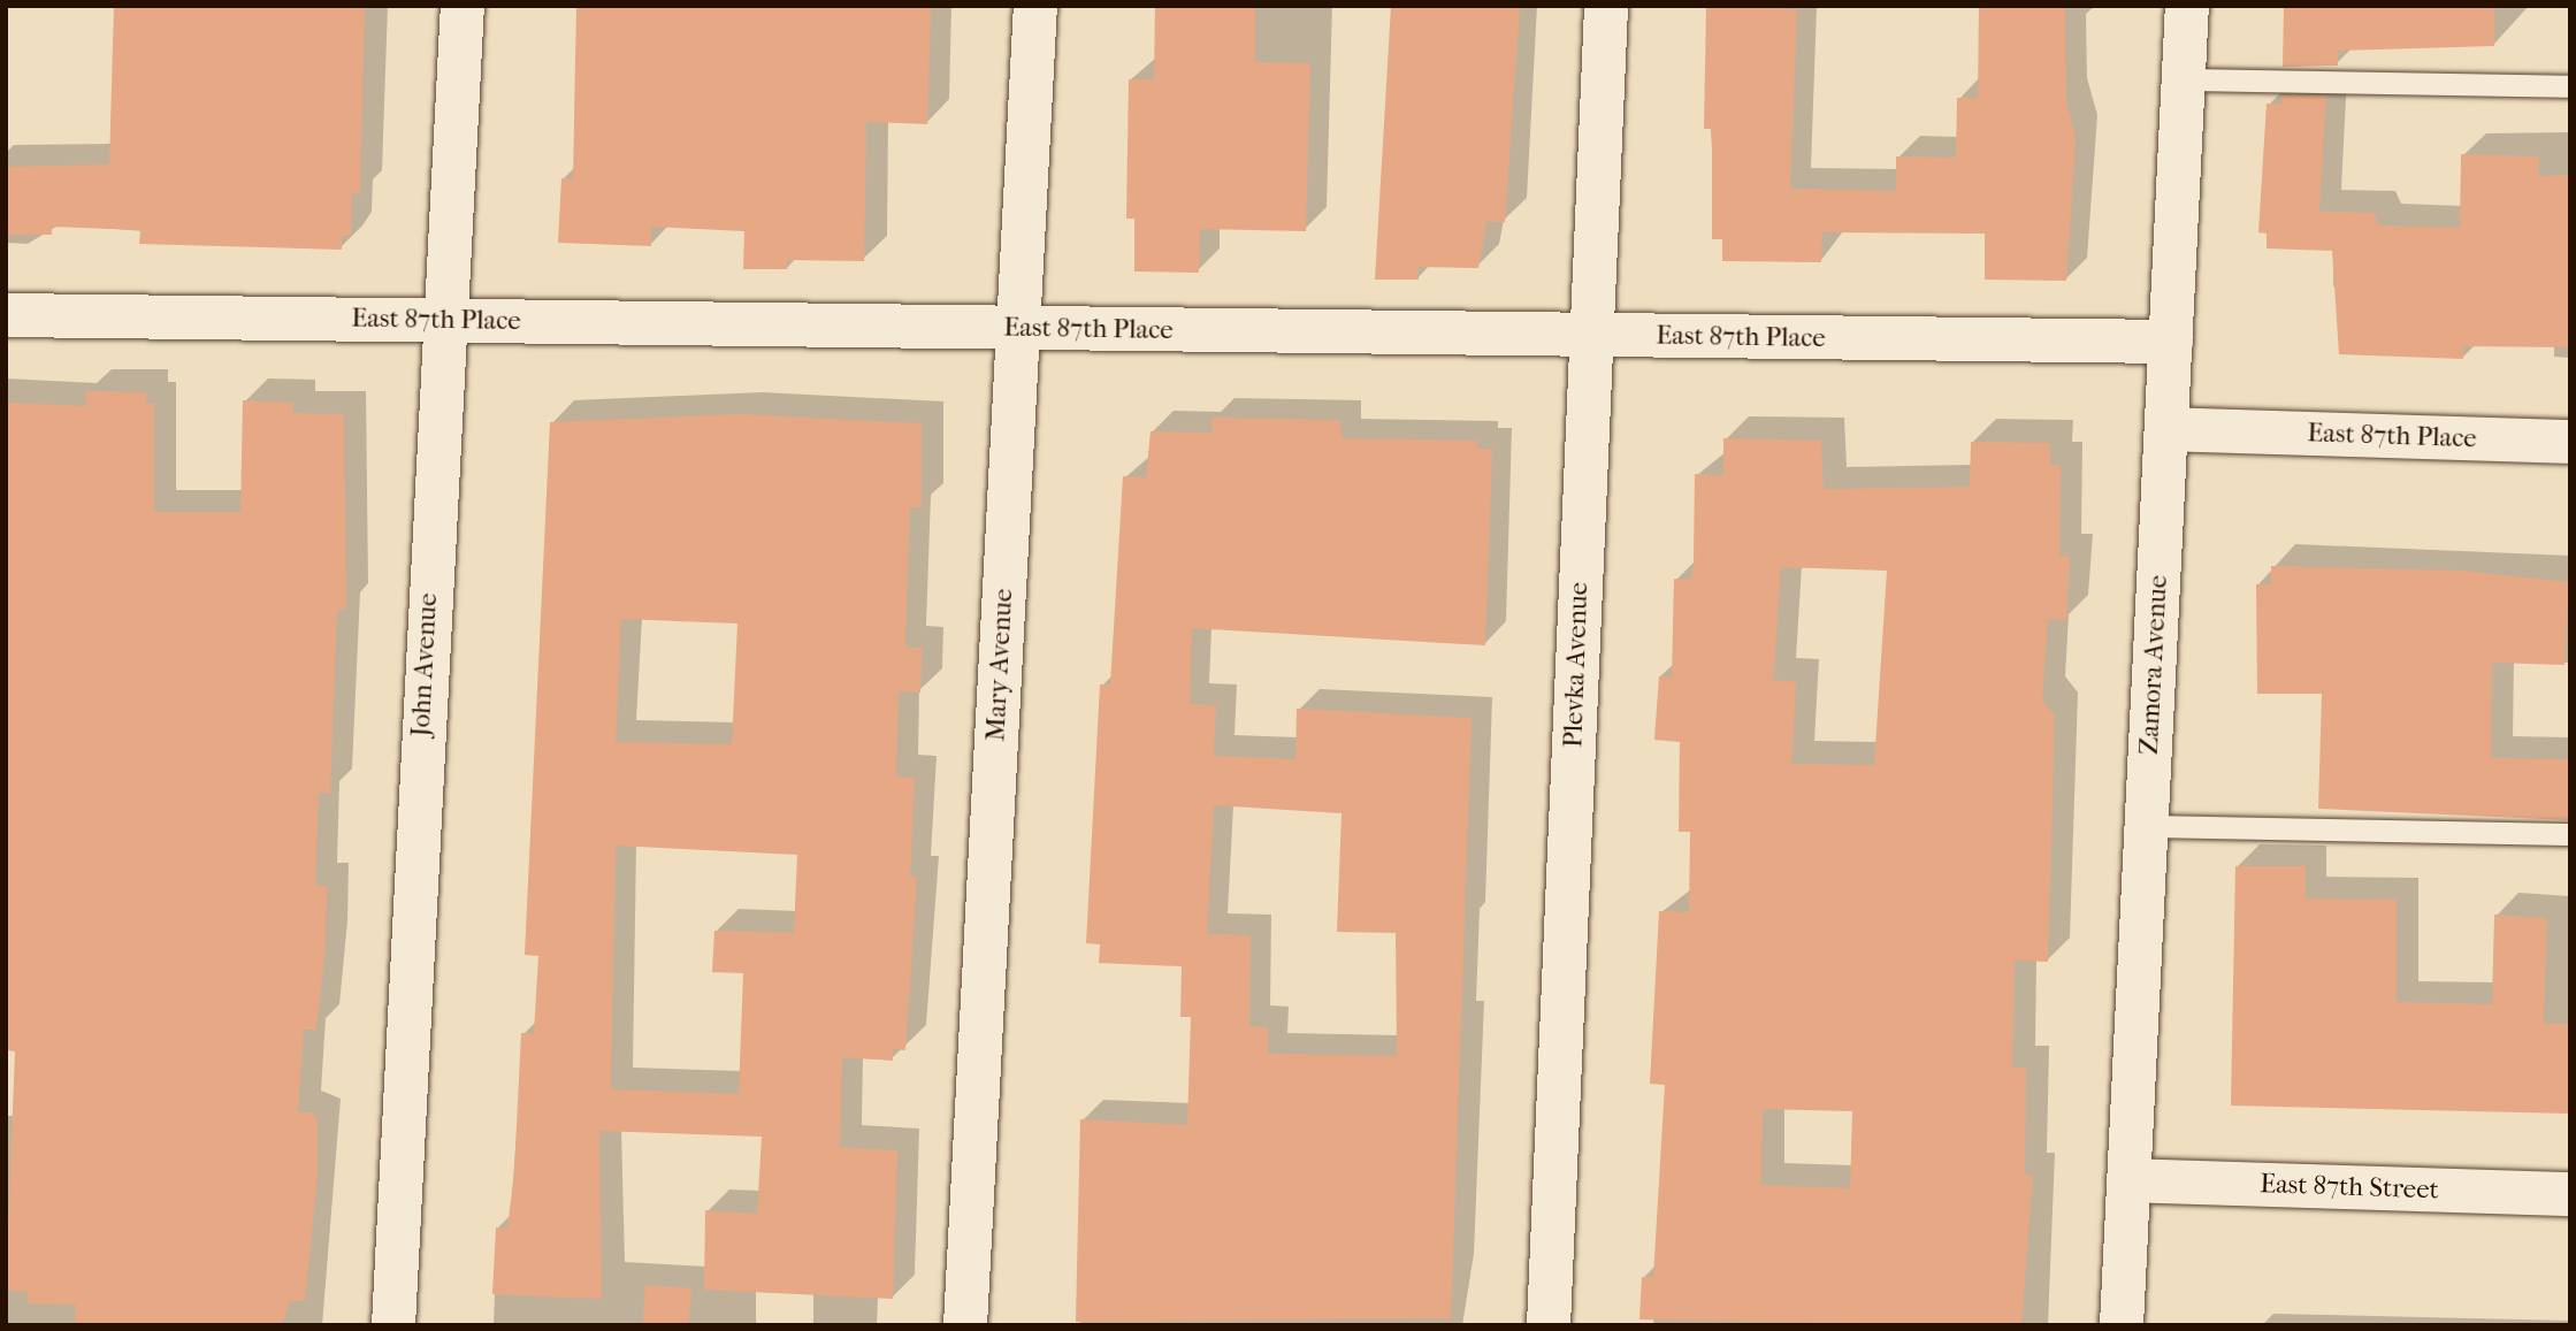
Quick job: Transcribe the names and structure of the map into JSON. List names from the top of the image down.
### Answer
{
  "streets": {
    "street": [
      "East 87th Place",
      "John Avenue",
      "Mary Avenue",
      "Plevka Avenue",
      "Zamora Avenue",
      "East 87th Street"
    ]
  },
  "crossings": [
    ["East 87th Place", "John Avenue"],
    ["East 87th Place", "Mary Avenue"],
    ["East 87th Place", "Plevka Avenue"],
    ["East 87th Place", "Zamora Avenue"],
    ["Zamora Avenue", "East 87th Street"]
  ]
}
